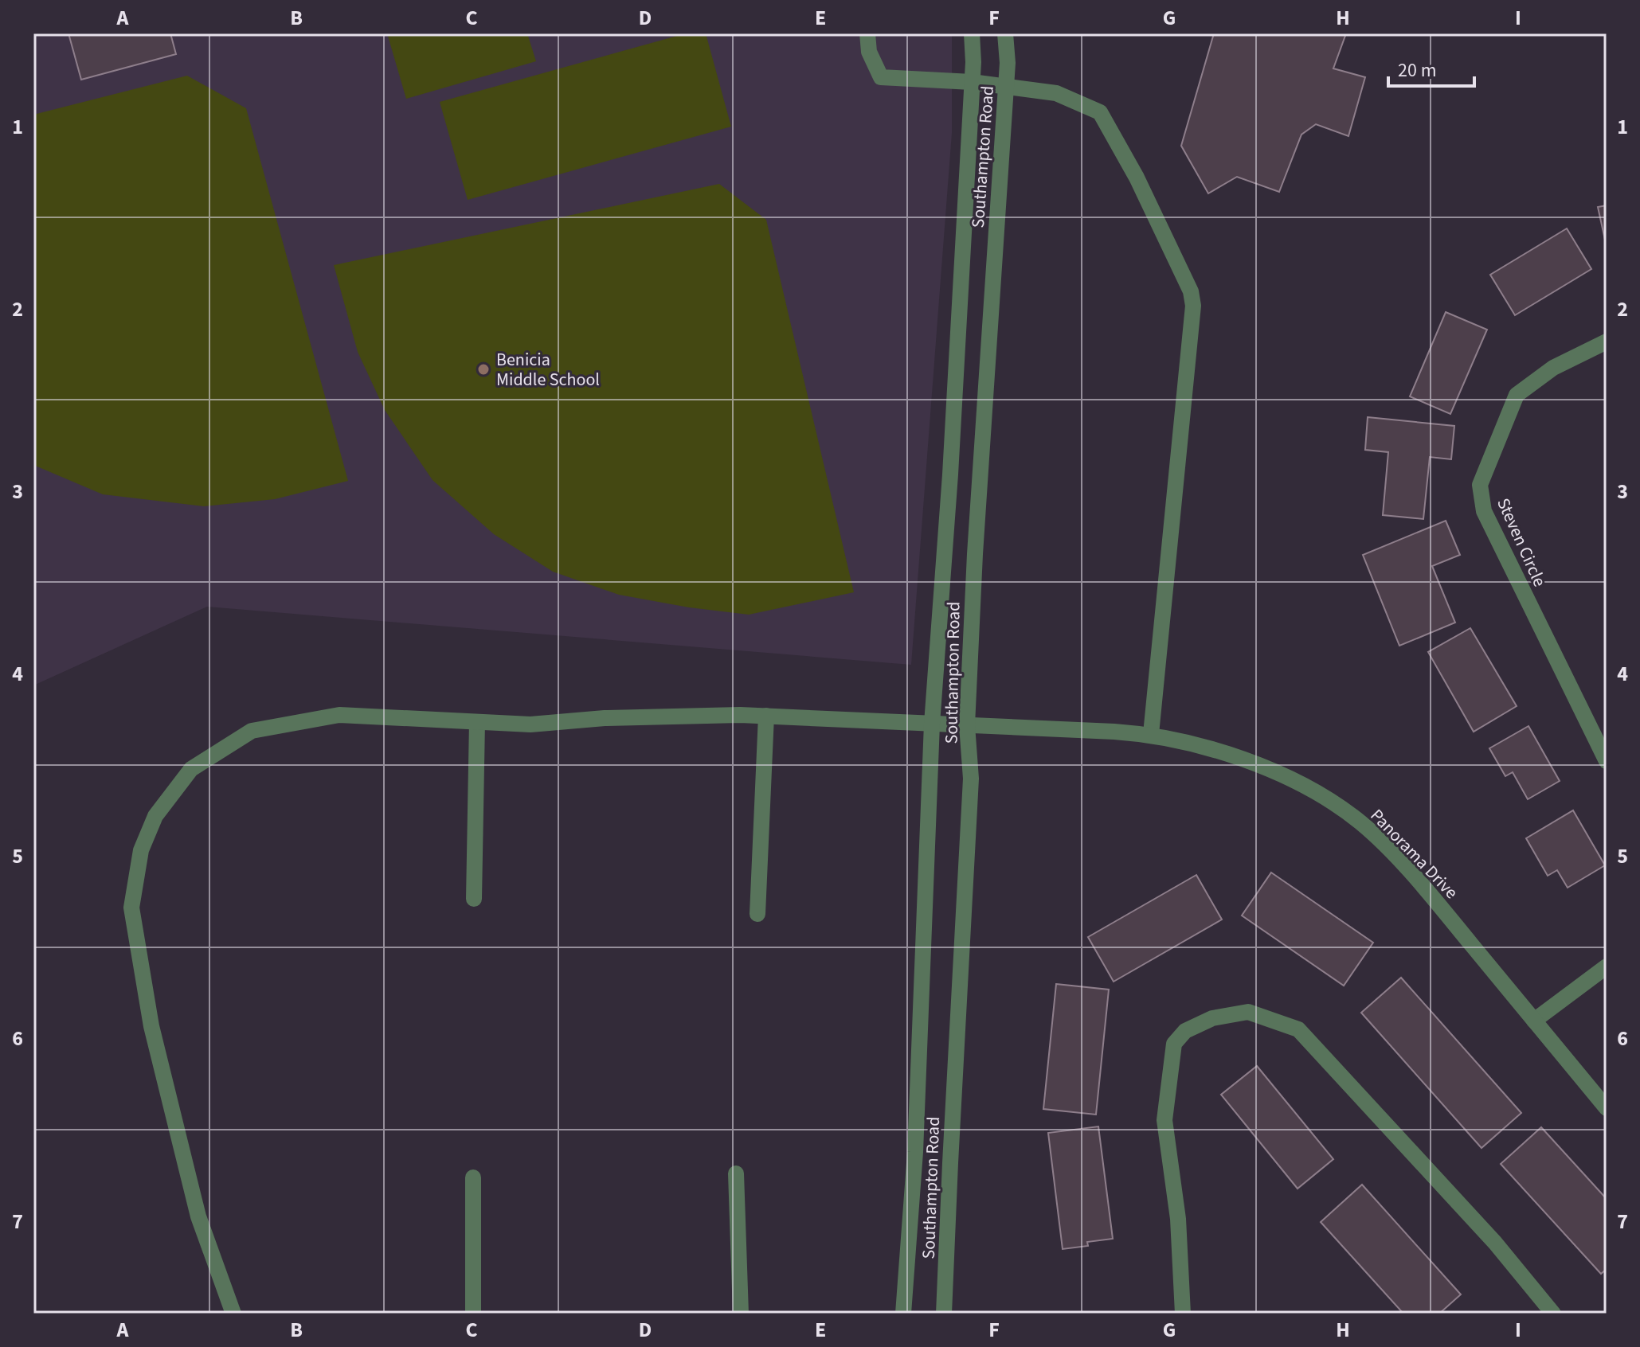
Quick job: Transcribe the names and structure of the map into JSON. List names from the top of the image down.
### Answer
{
  "streets": {
    "street": ["Southampton Road", "Steven Circle", "Panorama Drive"]
  },
  "crossings": [
    ["Southampton Road", "Panorama Drive"]
  ],
  "places": ["Benicia Middle School"],
  "scale_bar": "20 m",
  "grid": {
    "columns": [
      "A",
      "B",
      "C",
      "D",
      "E",
      "F",
      "G",
      "H",
      "I"
    ],
    "rows": [
      "1",
      "2",
      "3",
      "4",
      "5",
      "6",
      "7"
    ]
  }
}
